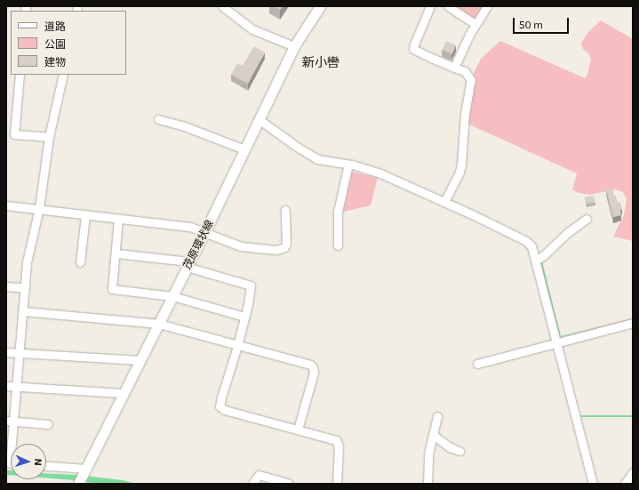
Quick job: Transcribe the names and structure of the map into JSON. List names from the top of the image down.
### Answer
{
  "streets": {
    "main road": ["茂原環状線"]
  },
  "districts": ["新小轡"],
  "legend": ["道路", "公園", "建物"],
  "scale_bar": "50 m",
  "north": "right"
}
